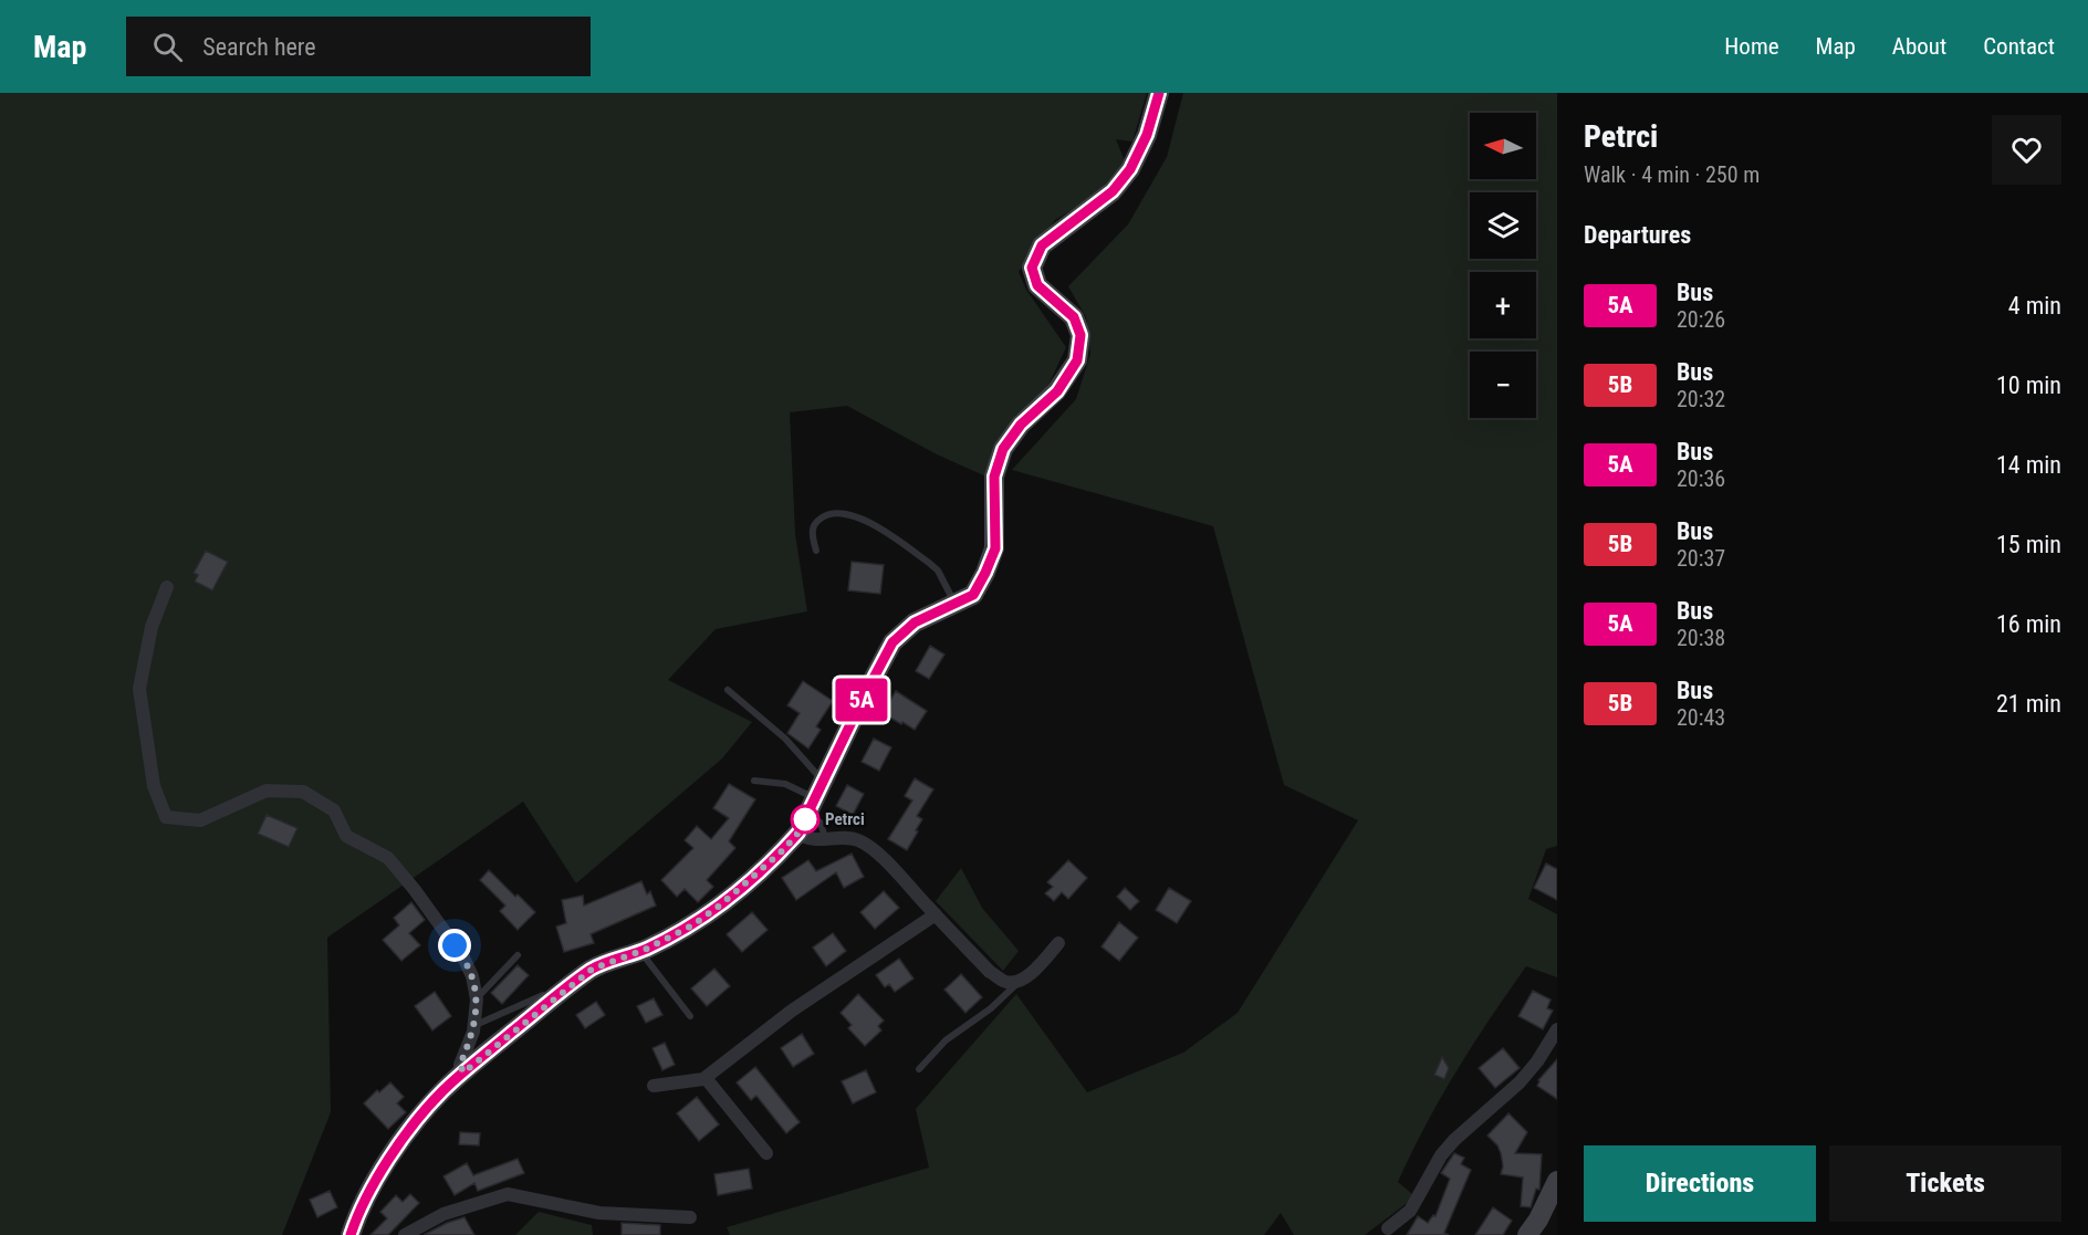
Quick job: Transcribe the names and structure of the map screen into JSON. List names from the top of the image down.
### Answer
{
  "places": ["Petrci"],
  "lines": ["bus line 5A"],
  "north": "left",
  "page": {
    "header": "Map",
    "search": "Search here",
    "nav": [
      "Home",
      "Map",
      "About",
      "Contact"
    ],
    "on_map": "5A",
    "heading": [
      ["Petrci", "Walk · 4 min · 250 m"],
      "Departures"
    ],
    "map_buttons": ["+", "−"],
    "list": [
      {
        "mark": "5A",
        "name": "Bus",
        "note": "20:26",
        "value": "4 min"
      },
      {
        "mark": "5B",
        "name": "Bus",
        "note": "20:32",
        "value": "10 min"
      },
      {
        "mark": "5A",
        "name": "Bus",
        "note": "20:36",
        "value": "14 min"
      },
      {
        "mark": "5B",
        "name": "Bus",
        "note": "20:37",
        "value": "15 min"
      },
      {
        "mark": "5A",
        "name": "Bus",
        "note": "20:38",
        "value": "16 min"
      },
      {
        "mark": "5B",
        "name": "Bus",
        "note": "20:43",
        "value": "21 min"
      }
    ],
    "buttons": ["Directions", "Tickets"]
  }
}
